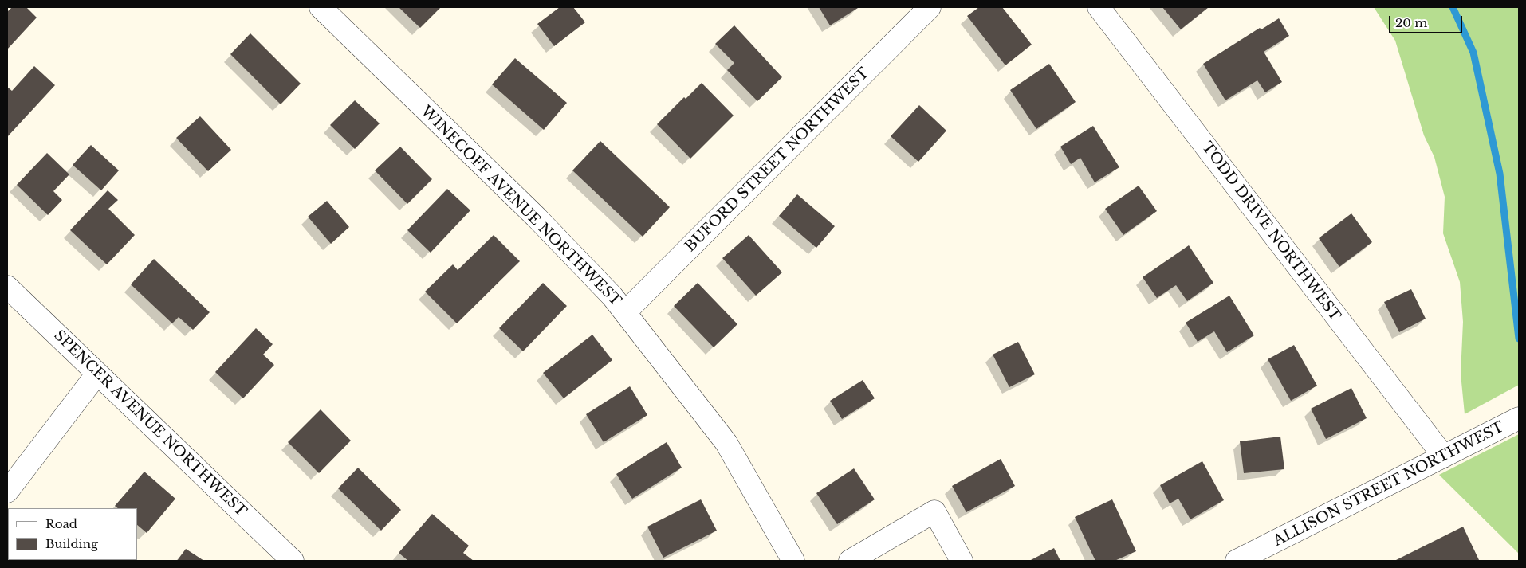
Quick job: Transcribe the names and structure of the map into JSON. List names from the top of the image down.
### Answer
{
  "streets": {
    "street": [
      "BUFORD STREET NORTHWEST",
      "WINECOFF AVENUE NORTHWEST",
      "TODD DRIVE NORTHWEST",
      "SPENCER AVENUE NORTHWEST",
      "ALLISON STREET NORTHWEST"
    ]
  },
  "crossings": [
    ["BUFORD STREET NORTHWEST", "WINECOFF AVENUE NORTHWEST"],
    ["TODD DRIVE NORTHWEST", "ALLISON STREET NORTHWEST"]
  ],
  "legend": ["Road", "Building"],
  "scale_bar": "20 m"
}
